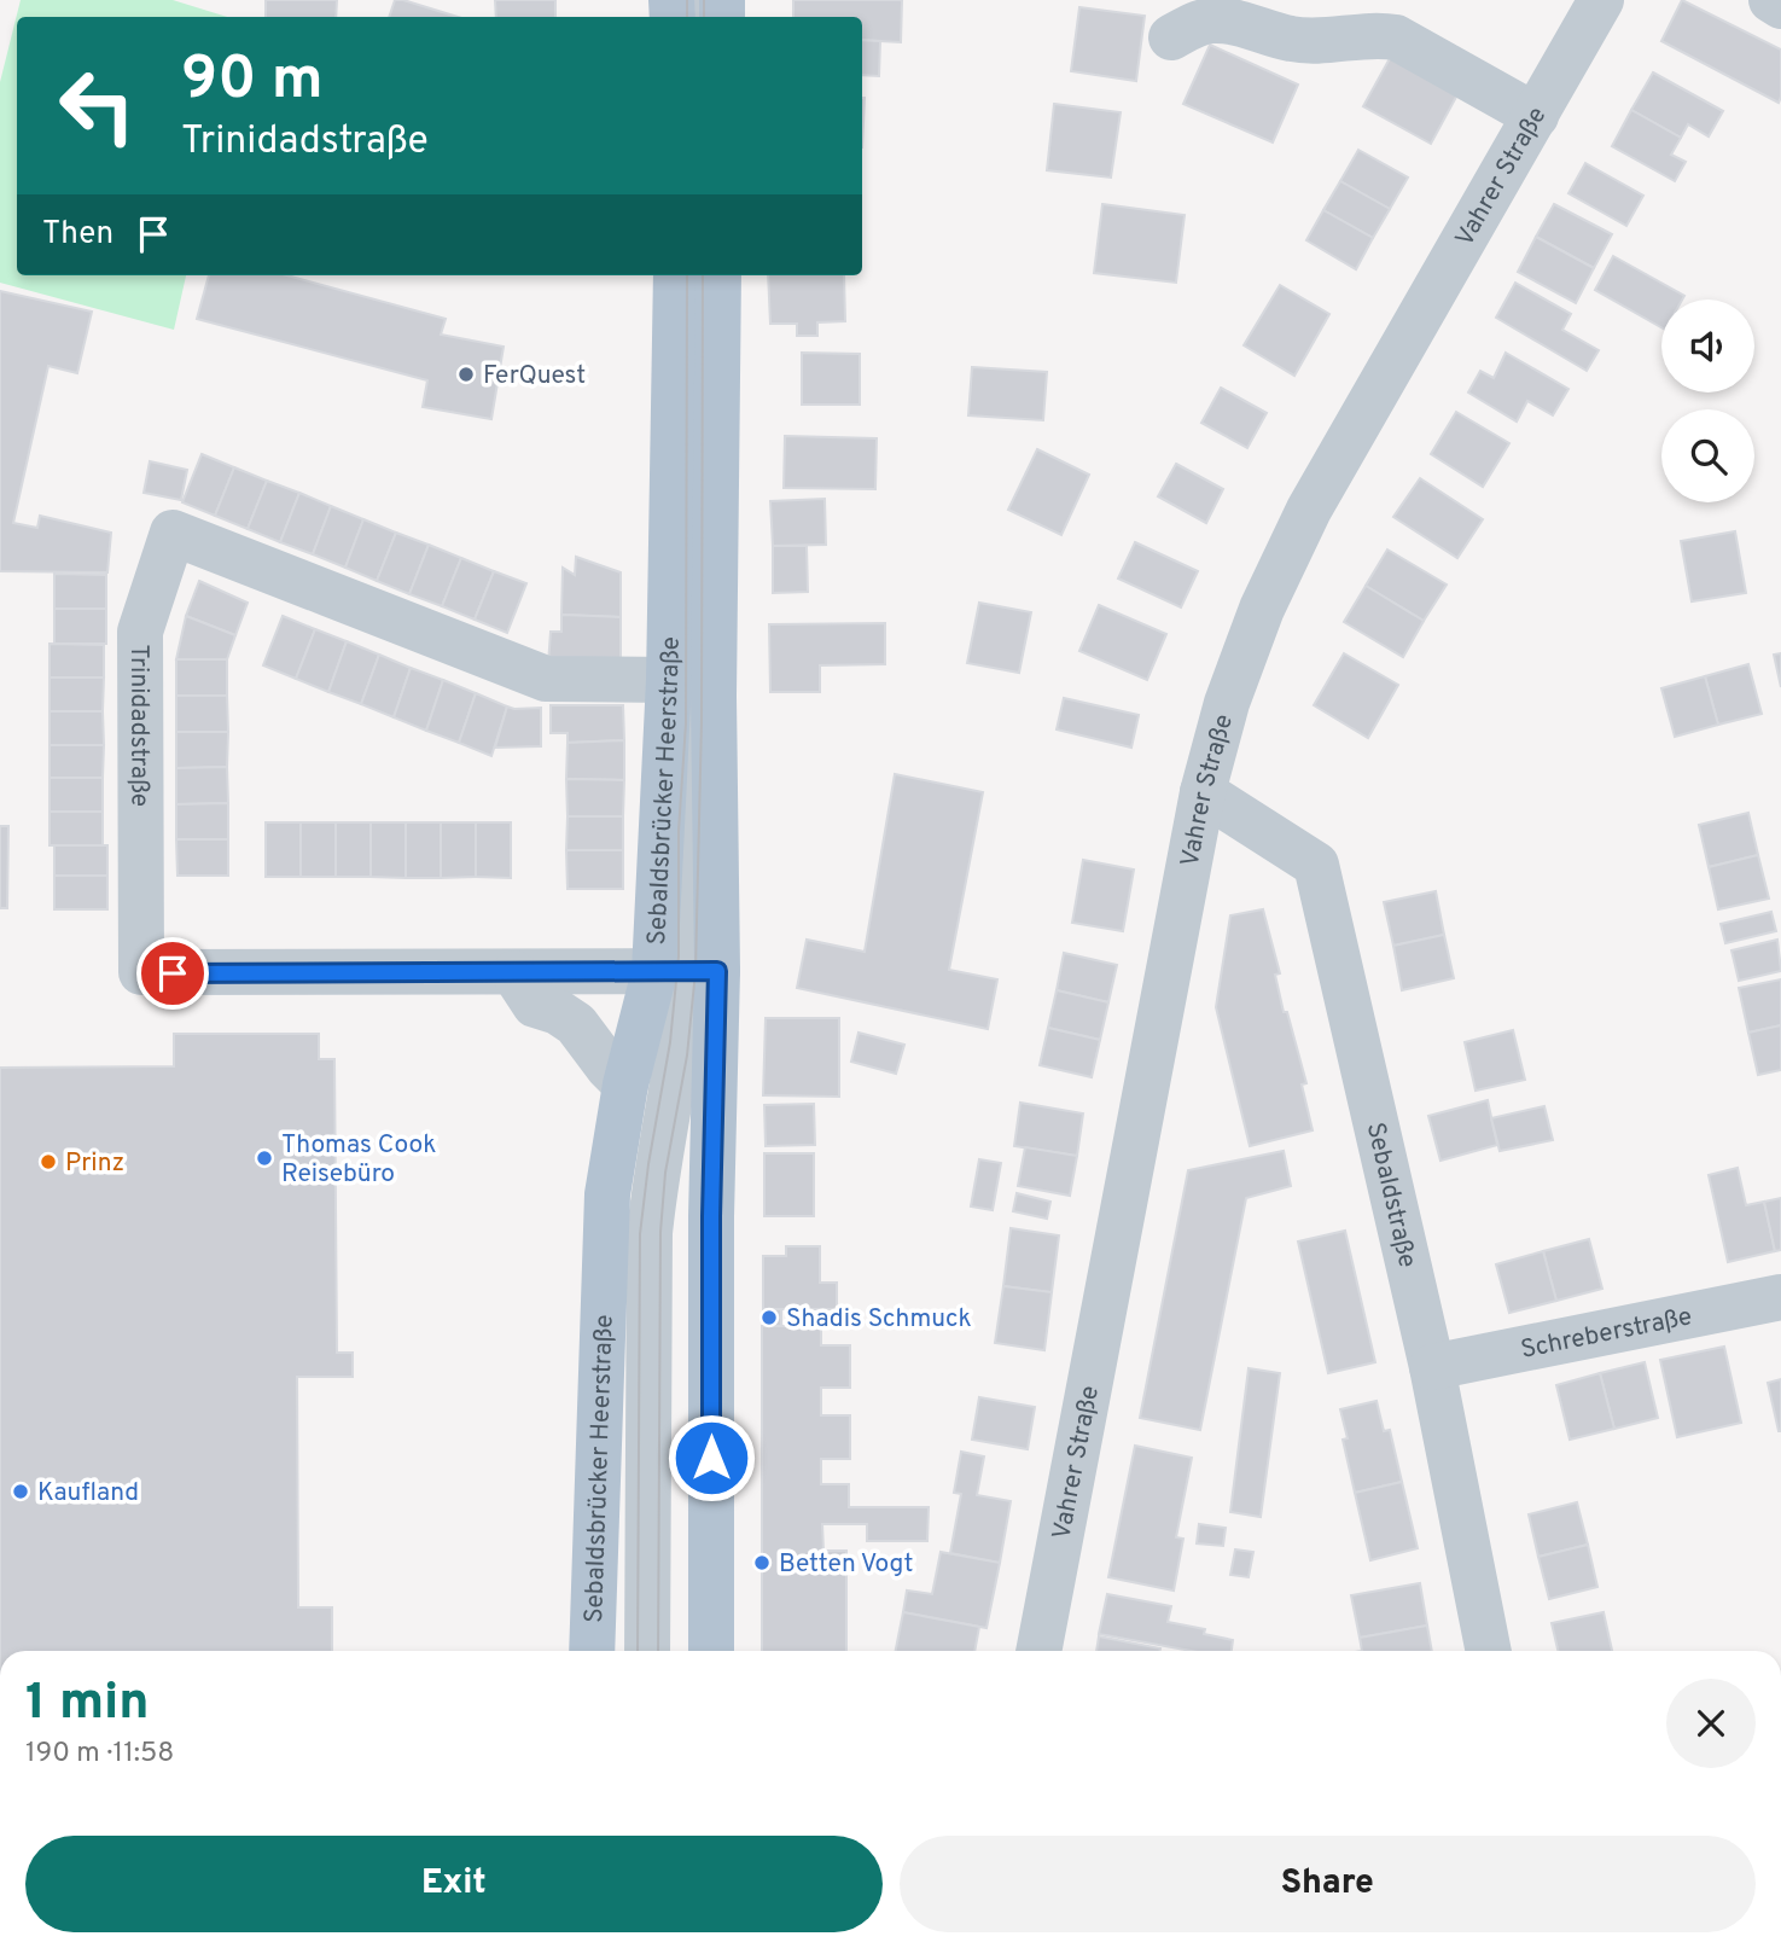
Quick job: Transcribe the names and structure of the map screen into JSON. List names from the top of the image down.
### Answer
{
  "streets": {
    "main road": ["Sebaldsbrücker Heerstraße"],
    "street": [
      "Vahrer Straße",
      "Trinidadstraße",
      "Sebaldstraße",
      "Schreberstraße"
    ]
  },
  "crossings": [
    ["Vahrer Straße", "Sebaldstraße"],
    ["Trinidadstraße", "Sebaldsbrücker Heerstraße"],
    ["Sebaldstraße", "Schreberstraße"]
  ],
  "places": [
    "FerQuest",
    "Thomas Cook Reisebüro",
    "Prinz",
    "Shadis Schmuck",
    "Kaufland",
    "Betten Vogt"
  ],
  "page": {
    "turn": ["90 m", "Trinidadstraße"],
    "then": "Then",
    "heading": ["1 min", "190 m · 11:58"],
    "buttons": ["Exit", "Share"]
  }
}
